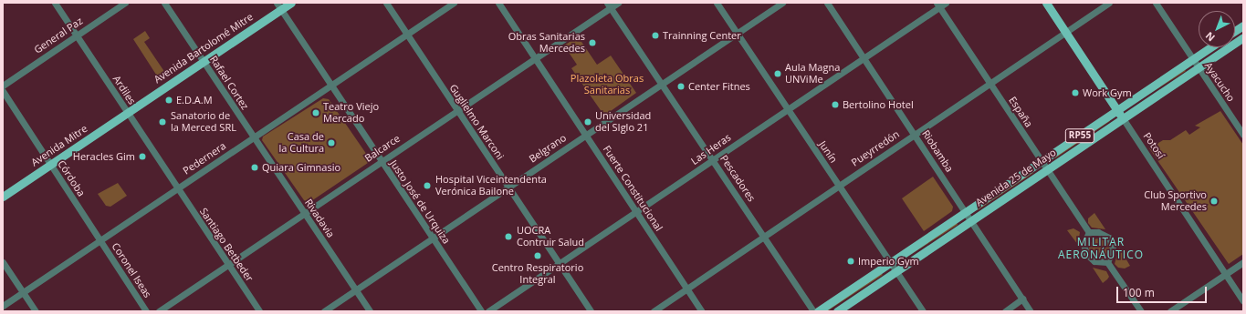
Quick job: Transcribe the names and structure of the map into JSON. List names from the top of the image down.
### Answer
{
  "streets": {
    "main road": [
      "Avenida Bartolomé Mitre",
      "RP55",
      "Avenida Mitre",
      "Potosí",
      "Avenida 25 de Mayo"
    ],
    "street": [
      "General Paz",
      "Ayacucho",
      "Rafael Cortez",
      "Ardiles",
      "España",
      "Guglielmo Marconi",
      "Balcarce",
      "Belgrano",
      "Pueyrredón",
      "Las Heras",
      "Riobamba",
      "Junín",
      "Pedernera",
      "Córdoba",
      "Pescadores",
      "Fuerte Constitucional",
      "Justo José de Urquiza",
      "Rivadavia",
      "Santiago Betbeder",
      "Coronel Iseas"
    ]
  },
  "crossings": [
    ["General Paz", "Ardiles"],
    ["Avenida Bartolomé Mitre", "Rafael Cortez"],
    ["Avenida Bartolomé Mitre", "Ardiles"],
    ["Avenida Bartolomé Mitre", "Avenida Mitre"],
    ["Avenida Bartolomé Mitre", "Justo José de Urquiza"],
    ["Ayacucho", "Avenida 25 de Mayo"],
    ["Rafael Cortez", "Pedernera"],
    ["Rafael Cortez", "Rivadavia"],
    ["Ardiles", "Avenida Mitre"],
    ["Ardiles", "Pedernera"],
    ["Ardiles", "Santiago Betbeder"],
    ["España", "Pueyrredón"],
    ["España", "Las Heras"],
    ["España", "Avenida 25 de Mayo"],
    ["Guglielmo Marconi", "Balcarce"],
    ["Guglielmo Marconi", "Belgrano"],
    ["Guglielmo Marconi", "Las Heras"],
    ["Guglielmo Marconi", "Pedernera"],
    ["Avenida Mitre", "Córdoba"],
    ["Potosí", "Pueyrredón"],
    ["Potosí", "Avenida 25 de Mayo"],
    ["Balcarce", "Pescadores"],
    ["Balcarce", "Fuerte Constitucional"],
    ["Balcarce", "Justo José de Urquiza"],
    ["Balcarce", "Rivadavia"],
    ["Balcarce", "Santiago Betbeder"],
    ["Belgrano", "Junín"],
    ["Belgrano", "Pescadores"],
    ["Belgrano", "Fuerte Constitucional"],
    ["Belgrano", "Justo José de Urquiza"],
    ["Belgrano", "Rivadavia"],
    ["Pueyrredón", "Riobamba"],
    ["Pueyrredón", "Junín"],
    ["Pueyrredón", "Pescadores"],
    ["Pueyrredón", "Fuerte Constitucional"],
    ["Las Heras", "Riobamba"],
    ["Las Heras", "Junín"],
    ["Las Heras", "Pescadores"],
    ["Las Heras", "Fuerte Constitucional"],
    ["Riobamba", "Avenida 25 de Mayo"],
    ["Junín", "Avenida 25 de Mayo"],
    ["Pedernera", "Córdoba"],
    ["Pedernera", "Justo José de Urquiza"],
    ["Pedernera", "Rivadavia"],
    ["Pedernera", "Santiago Betbeder"],
    ["Pedernera", "Coronel Iseas"],
    ["Córdoba", "Coronel Iseas"]
  ],
  "districts": ["MILITAR AERONÁUTICO"],
  "parks": ["Plazoleta Obras Sanitarias"],
  "places": [
    "Trainning Center",
    "Obras Sanitarias Mercedes",
    "Aula Magna UNViMe",
    "Center Fitnes",
    "Work Gym",
    "E.D.A.M",
    "Bertolino Hotel",
    "Teatro Viejo Mercado",
    "Sanatorio de la Merced SRL",
    "Universidad del SIglo 21",
    "Casa de la Cultura",
    "Heracles Gim",
    "Quiara Gimnasio",
    "Hospital Viceintendenta Verónica Bailone",
    "Club Sportivo Mercedes",
    "UOCRA Contruir Salud",
    "Centro Respiratorio Integral",
    "Imperio Gym"
  ],
  "scale_bar": "100 m",
  "north": "bottom left"
}
